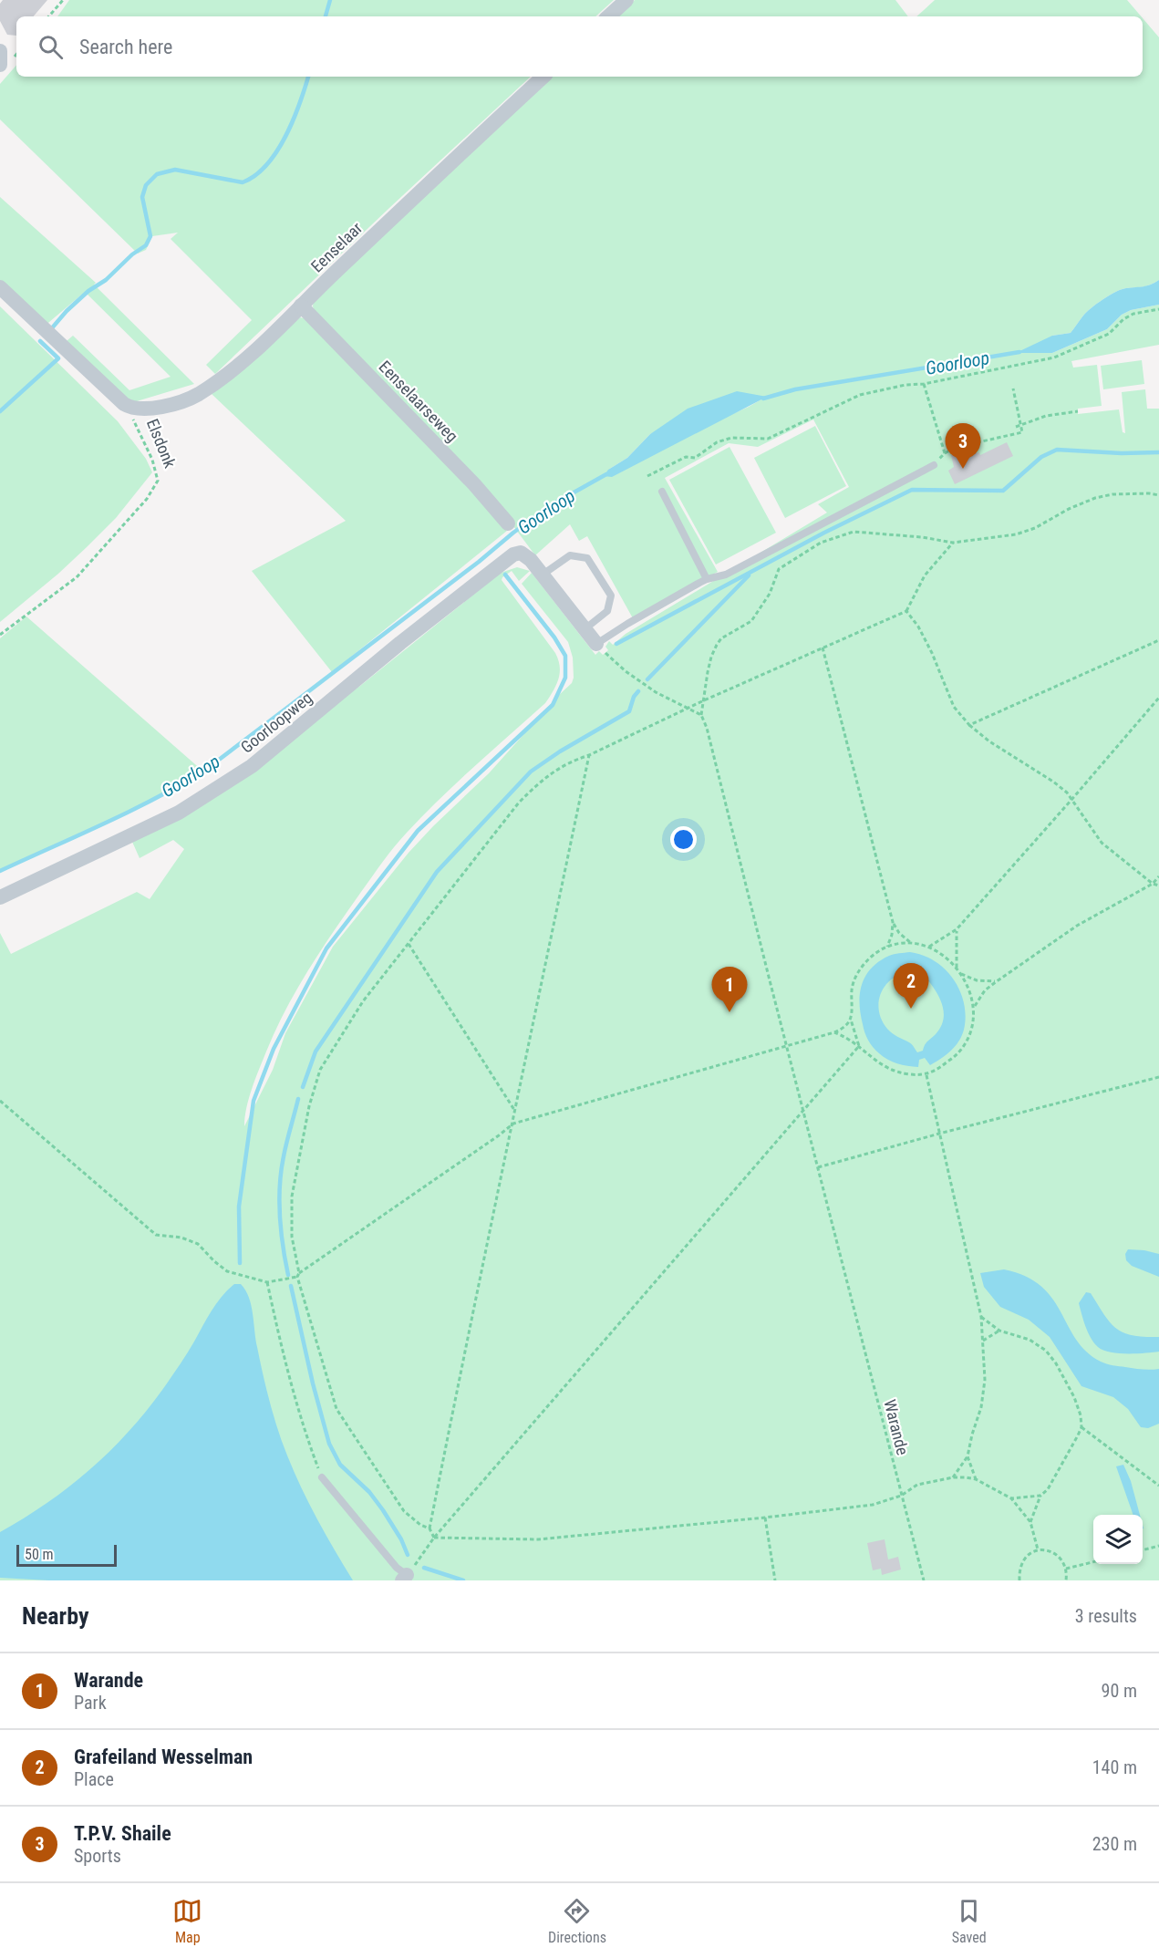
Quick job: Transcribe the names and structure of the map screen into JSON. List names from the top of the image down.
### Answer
{
  "streets": {
    "street": [
      "Eenselaar",
      "Eenselaarseweg",
      "Elsdonk",
      "Goorloopweg"
    ],
    "path": ["Warande"]
  },
  "crossings": [
    ["Eenselaar", "Eenselaarseweg"],
    ["Eenselaar", "Elsdonk"]
  ],
  "water": ["Goorloop"],
  "scale_bar": "50 m",
  "page": {
    "search": "Search here",
    "pins": ["3", "2", "1"],
    "scale": "50 m",
    "heading": ["Nearby", "3 results"],
    "list": [
      {
        "mark": "1",
        "name": "Warande",
        "note": "Park",
        "value": "90 m"
      },
      {
        "mark": "2",
        "name": "Grafeiland Wesselman",
        "note": "Place",
        "value": "140 m"
      },
      {
        "mark": "3",
        "name": "T.P.V. Shaile",
        "note": "Sports",
        "value": "230 m"
      }
    ],
    "nav": ["Map", "Directions", "Saved"]
  }
}
